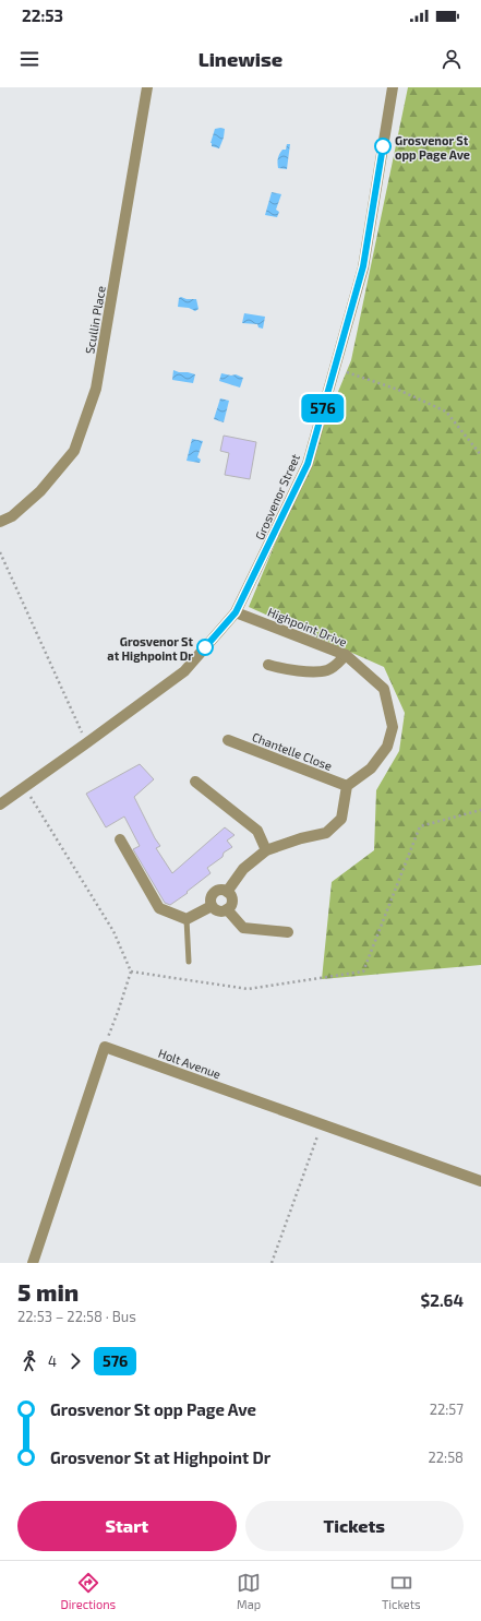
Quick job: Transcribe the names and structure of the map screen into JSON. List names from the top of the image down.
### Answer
{
  "streets": {
    "street": [
      "Scullin Place",
      "Grosvenor Street",
      "Highpoint Drive",
      "Chantelle Close",
      "Holt Avenue"
    ]
  },
  "crossings": [
    ["Grosvenor Street", "Highpoint Drive"],
    ["Highpoint Drive", "Chantelle Close"]
  ],
  "places": ["Grosvenor St opp Page Ave", "Grosvenor St at Highpoint Dr"],
  "lines": ["bus line 576"],
  "page": {
    "status": "22:53",
    "header": "Linewise",
    "on_map": "576",
    "heading": ["5 min", "22:53 – 22:58 · Bus", "$2.64"],
    "legs": ["4", "576"],
    "list": [
      {
        "name": "Grosvenor St opp Page Ave",
        "value": "22:57"
      },
      {
        "name": "Grosvenor St at Highpoint Dr",
        "value": "22:58"
      }
    ],
    "buttons": ["Start", "Tickets"],
    "tabs": ["Directions", "Map", "Tickets"]
  }
}
